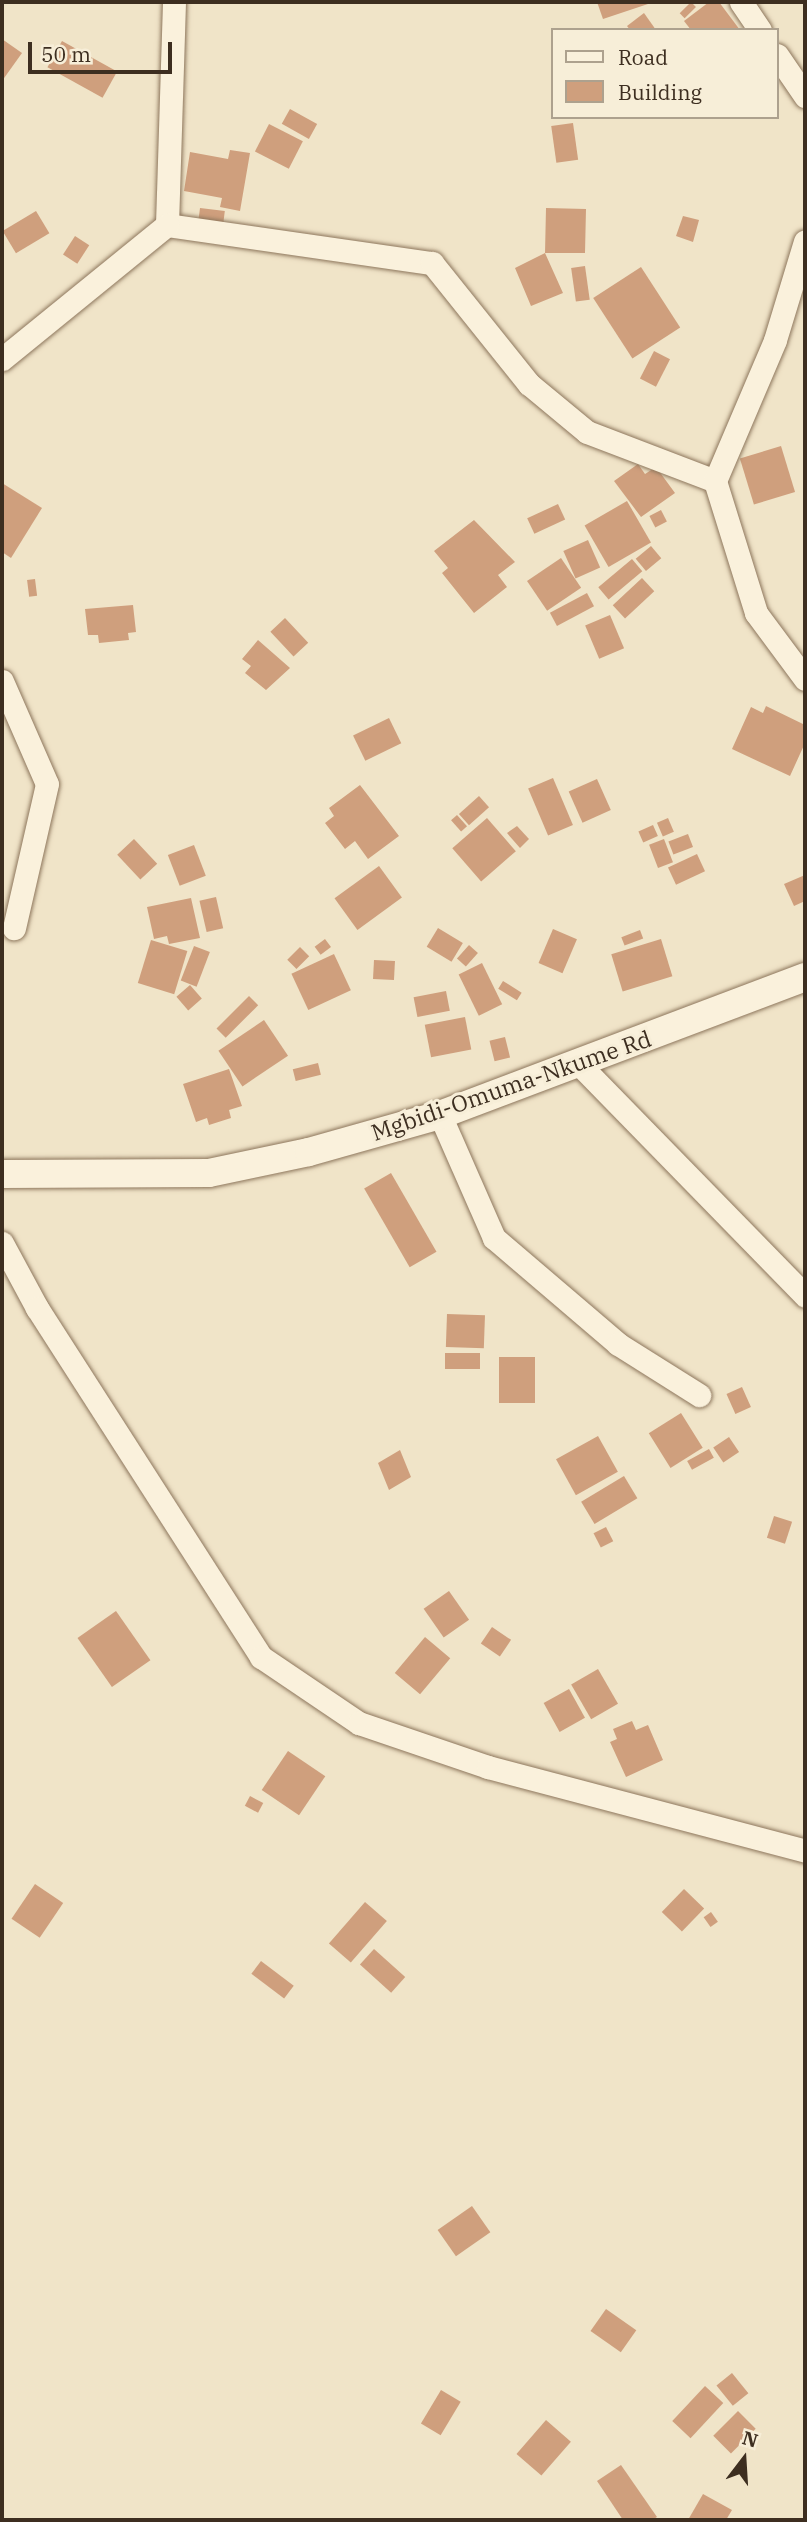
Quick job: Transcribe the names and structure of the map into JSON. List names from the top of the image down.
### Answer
{
  "streets": {
    "street": ["Mgbidi-Omuma-Nkume Rd"]
  },
  "legend": ["Road", "Building"],
  "scale_bar": "50 m",
  "north": "top"
}
